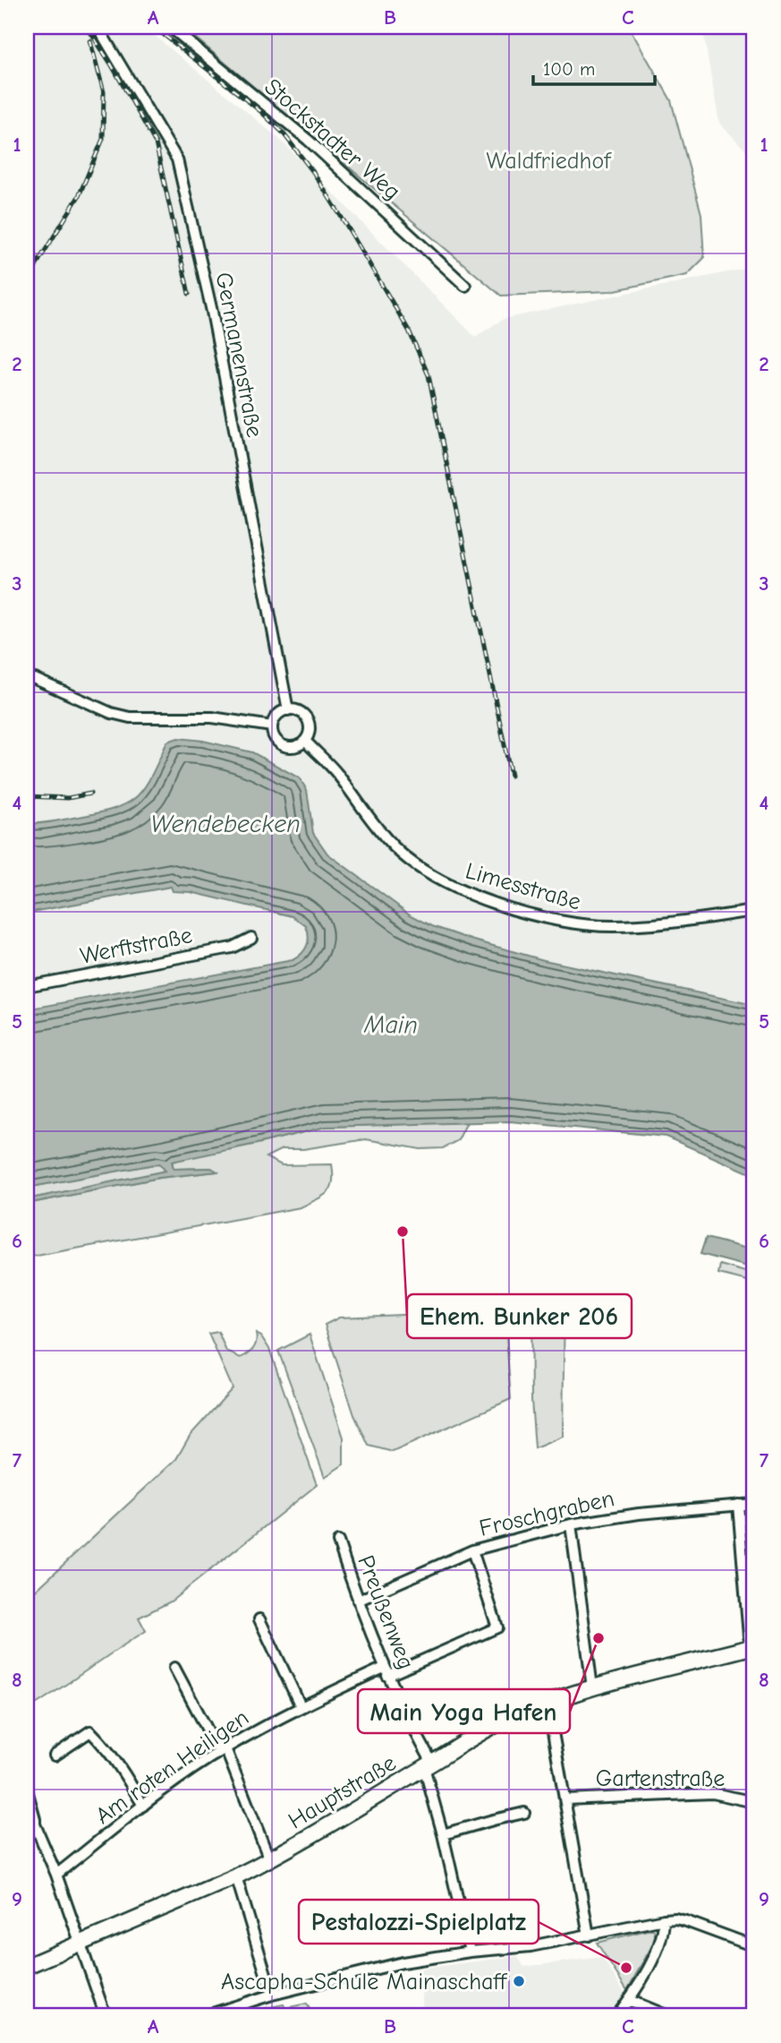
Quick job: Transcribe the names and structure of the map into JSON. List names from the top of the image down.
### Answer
{
  "streets": {
    "street": [
      "Stockstadter Weg",
      "Germanenstraße",
      "Limesstraße",
      "Werftstraße",
      "Froschgraben",
      "Preußenweg",
      "Am roten Heiligen",
      "Gartenstraße",
      "Hauptstraße"
    ]
  },
  "crossings": [
    ["Germanenstraße", "Limesstraße"],
    ["Froschgraben", "Preußenweg"],
    ["Froschgraben", "Am roten Heiligen"],
    ["Preußenweg", "Am roten Heiligen"],
    ["Preußenweg", "Hauptstraße"]
  ],
  "water": ["Wendebecken", "Main"],
  "parks": ["Waldfriedhof"],
  "places": [
    "Ehem. Bunker 206",
    "Main Yoga Hafen",
    "Pestalozzi-Spielplatz",
    "Ascapha-Schule Mainaschaff"
  ],
  "scale_bar": "100 m",
  "grid": {
    "columns": ["A", "B", "C"],
    "rows": [
      "1",
      "2",
      "3",
      "4",
      "5",
      "6",
      "7",
      "8",
      "9"
    ]
  }
}
